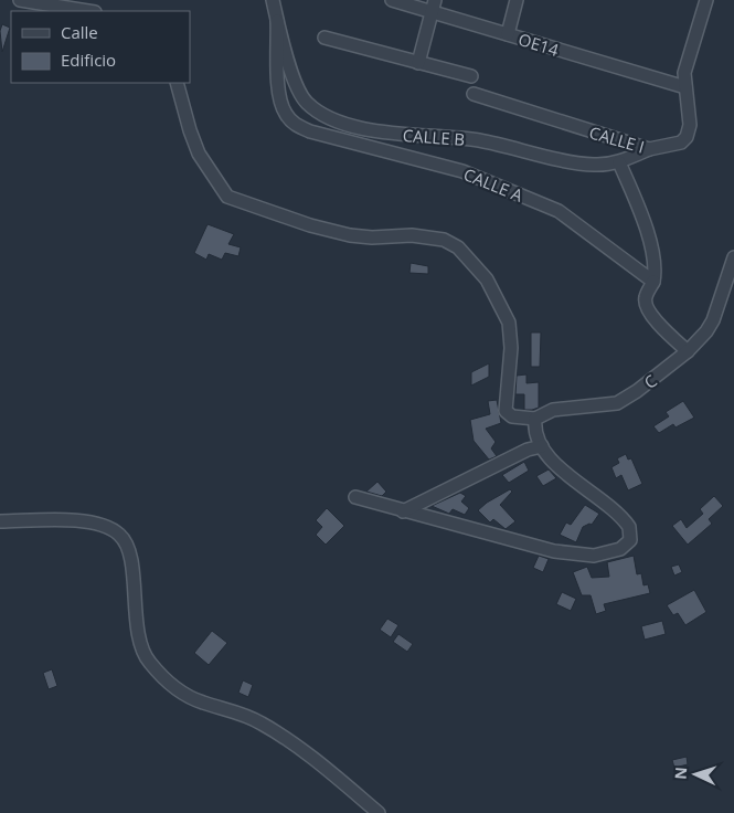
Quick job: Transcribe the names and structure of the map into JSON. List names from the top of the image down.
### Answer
{
  "streets": {
    "street": [
      "OE14",
      "CALLE B",
      "CALLE I",
      "CALLE A",
      "C"
    ]
  },
  "crossings": [
    ["OE14", "CALLE I"],
    ["CALLE B", "CALLE I"],
    ["CALLE B", "CALLE A"]
  ],
  "legend": ["Calle", "Edificio"],
  "north": "left"
}
